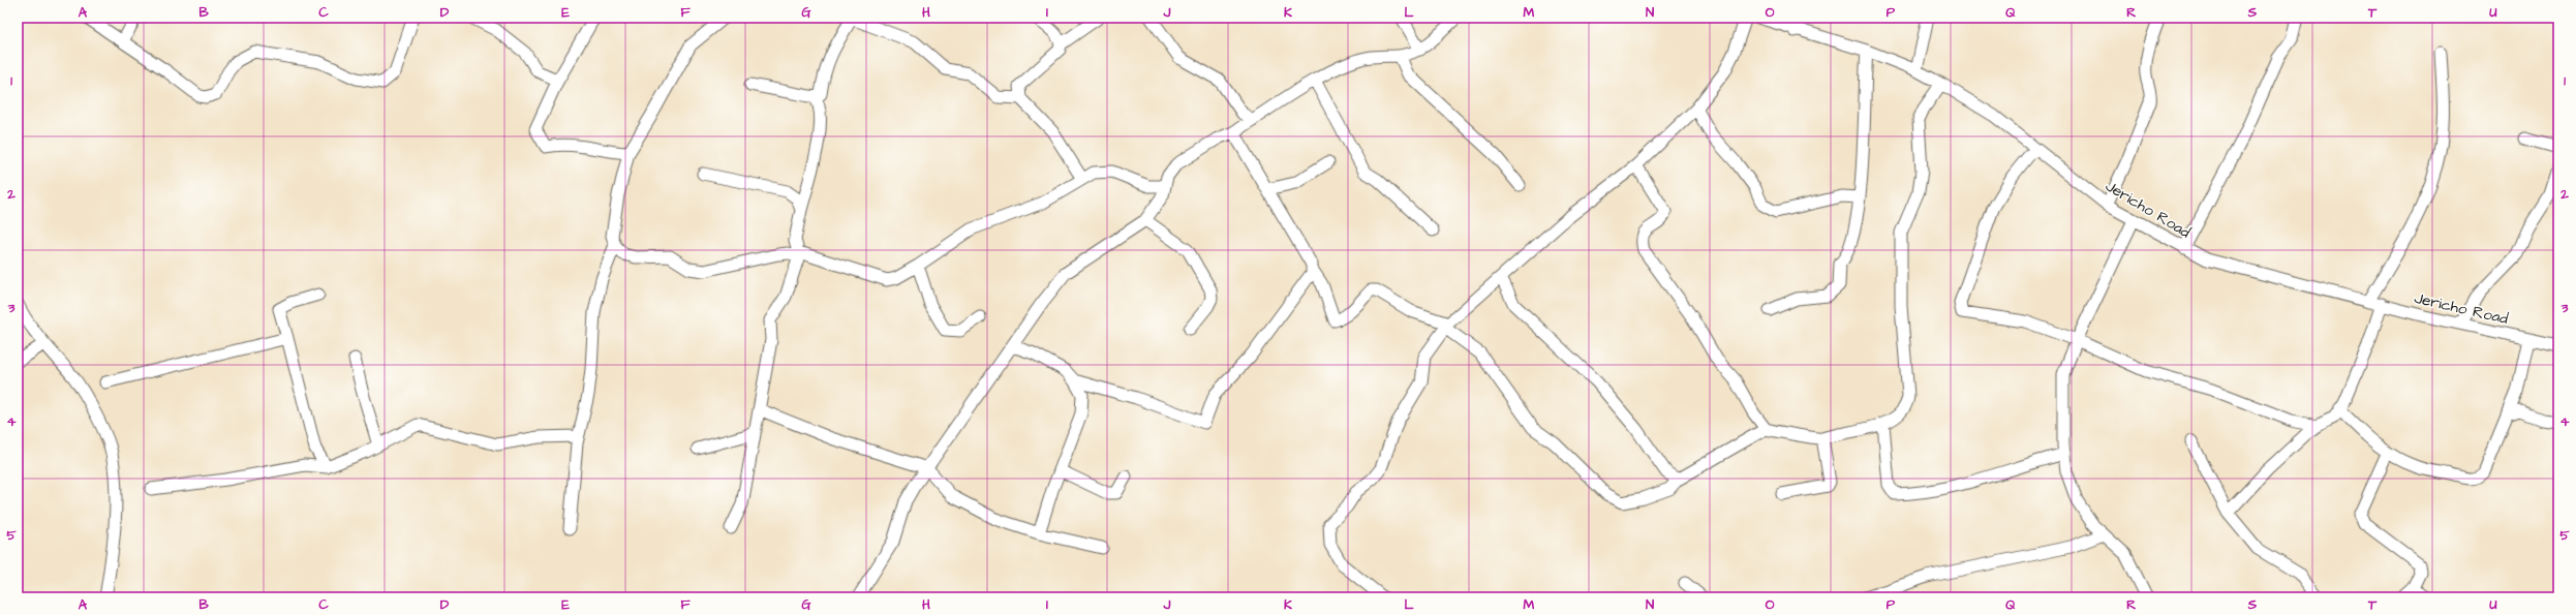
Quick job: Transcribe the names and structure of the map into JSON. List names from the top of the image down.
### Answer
{
  "streets": {
    "street": ["Jericho Road"]
  },
  "grid": {
    "columns": [
      "A",
      "B",
      "C",
      "D",
      "E",
      "F",
      "G",
      "H",
      "I",
      "J",
      "K",
      "L",
      "M",
      "N",
      "O",
      "P",
      "Q",
      "R",
      "S",
      "T",
      "U"
    ],
    "rows": [
      "1",
      "2",
      "3",
      "4",
      "5"
    ]
  }
}
